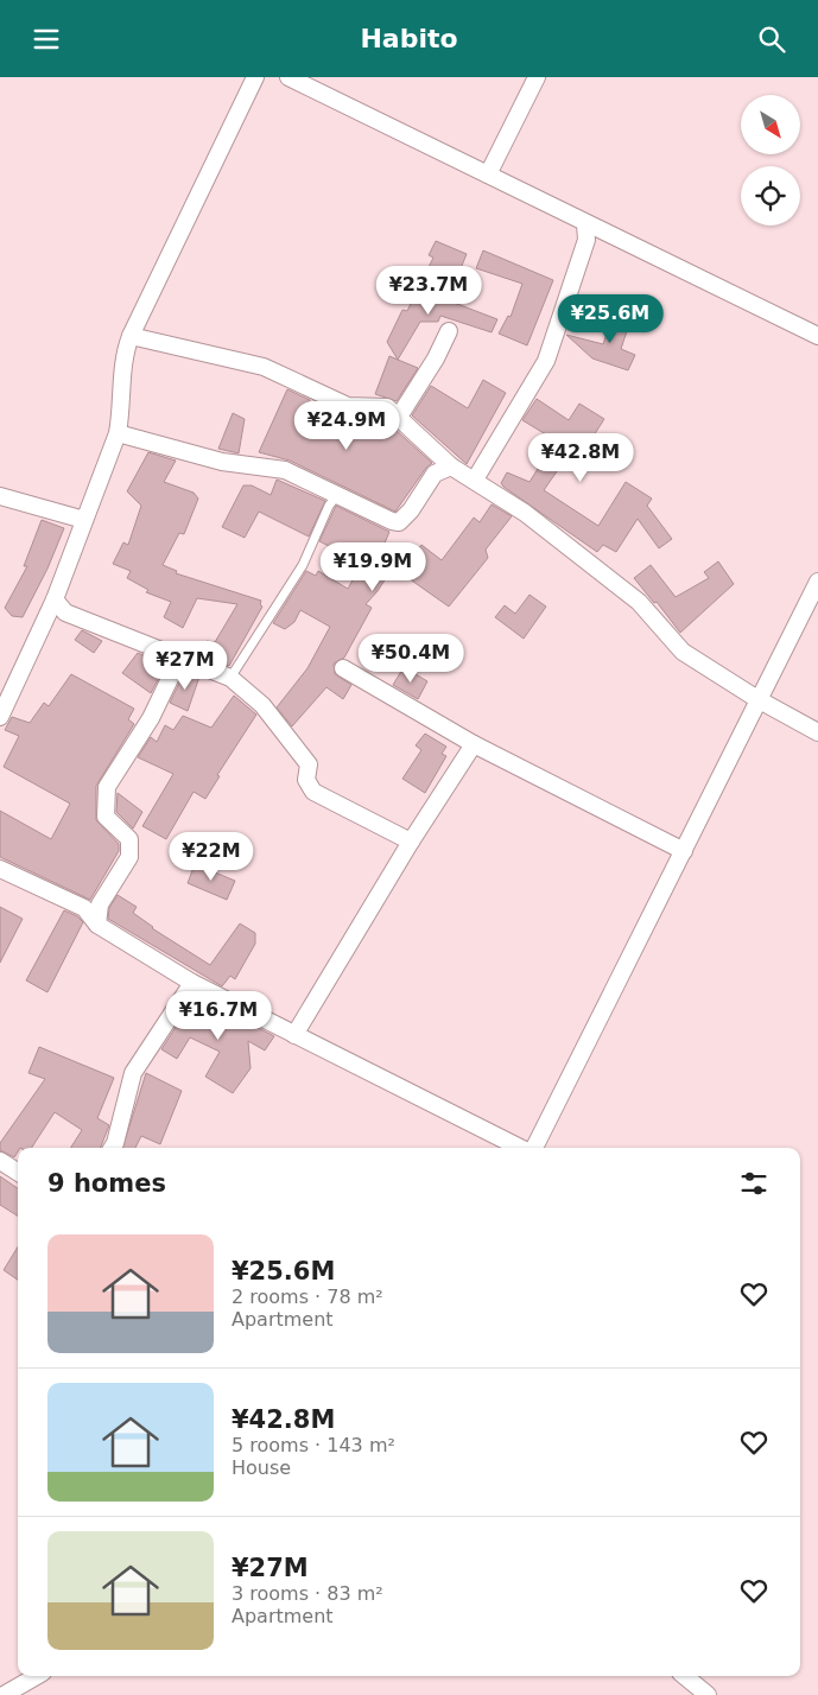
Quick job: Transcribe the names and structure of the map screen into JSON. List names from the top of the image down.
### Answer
{
  "north": "bottom right",
  "page": {
    "header": "Habito",
    "price": [
      "¥23.7M",
      "¥25.6M",
      "¥24.9M",
      "¥42.8M",
      "¥19.9M",
      "¥50.4M",
      "¥27M",
      "¥22M",
      "¥16.7M"
    ],
    "heading": "9 homes",
    "list": [
      {
        "name": "¥25.6M",
        "note": "2 rooms · 78 m² · Apartment"
      },
      {
        "name": "¥42.8M",
        "note": "5 rooms · 143 m² · House"
      },
      {
        "name": "¥27M",
        "note": "3 rooms · 83 m² · Apartment"
      }
    ]
  }
}
